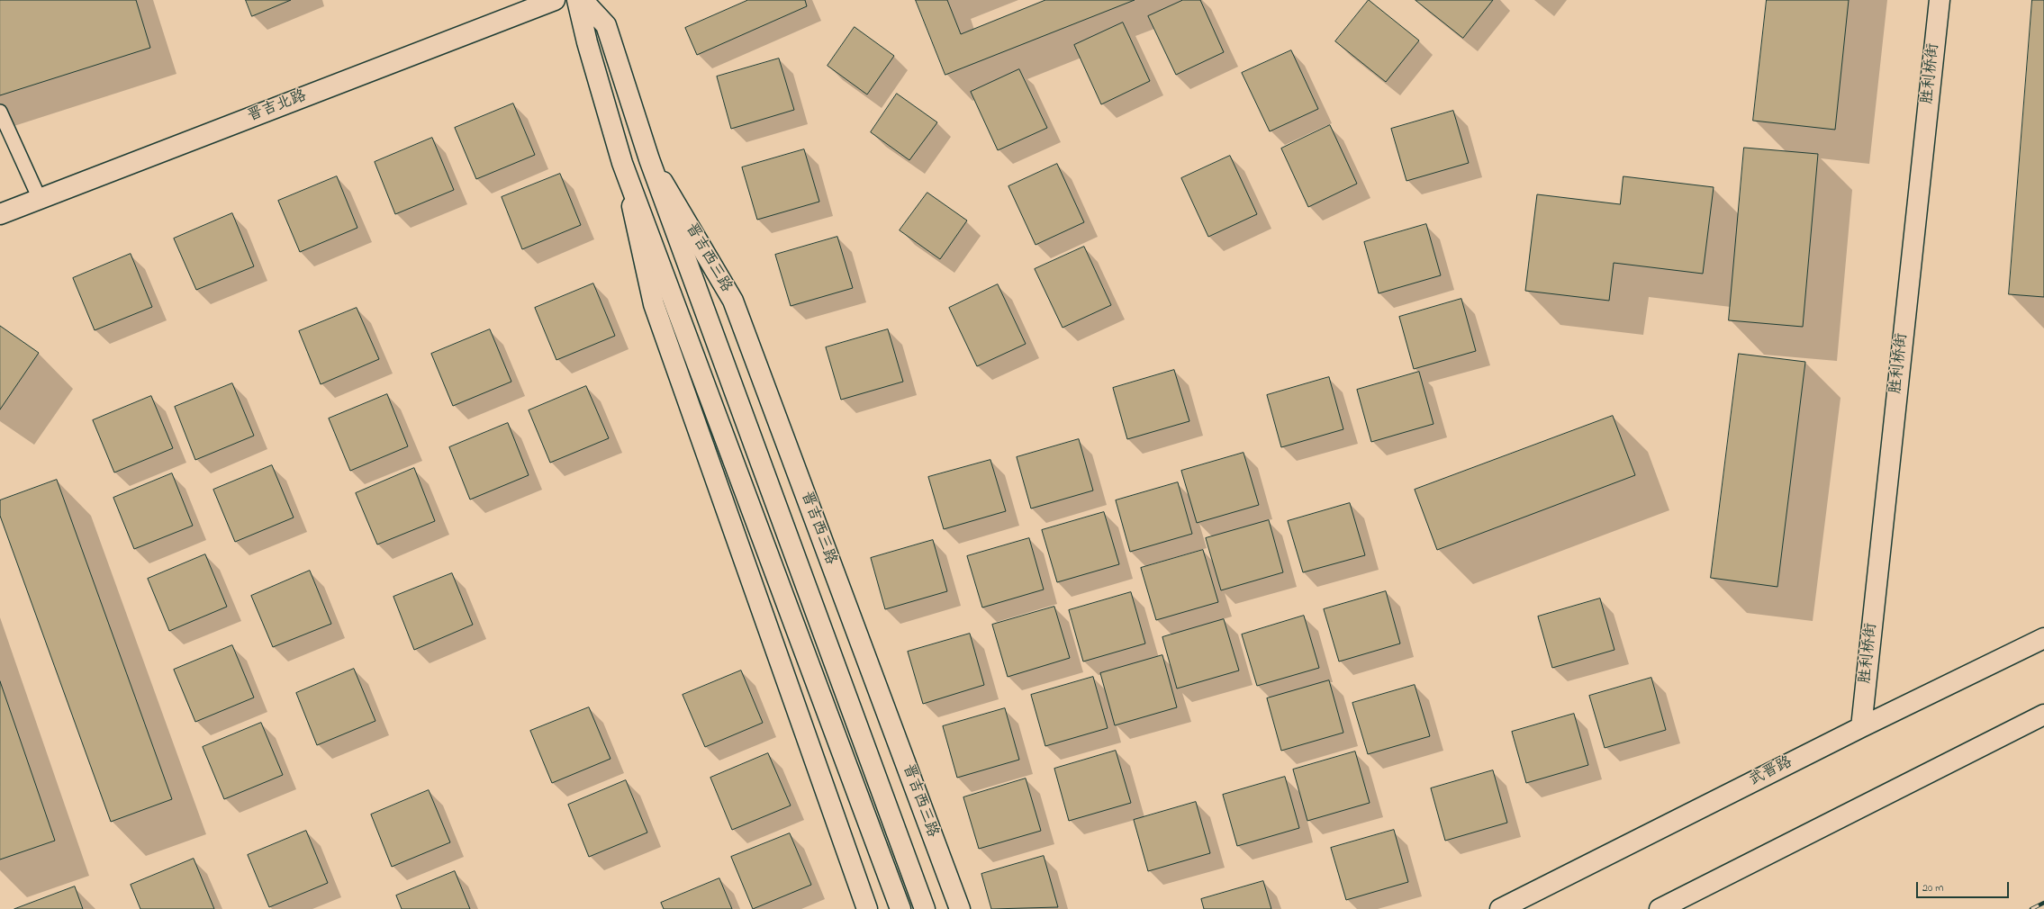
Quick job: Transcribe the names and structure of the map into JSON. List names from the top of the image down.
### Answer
{
  "streets": {
    "street": [
      "胜利桥街",
      "晋吉北路",
      "晋吉西三路",
      "武晋路"
    ]
  },
  "crossings": [
    ["胜利桥街", "武晋路"]
  ],
  "scale_bar": "20 m"
}
